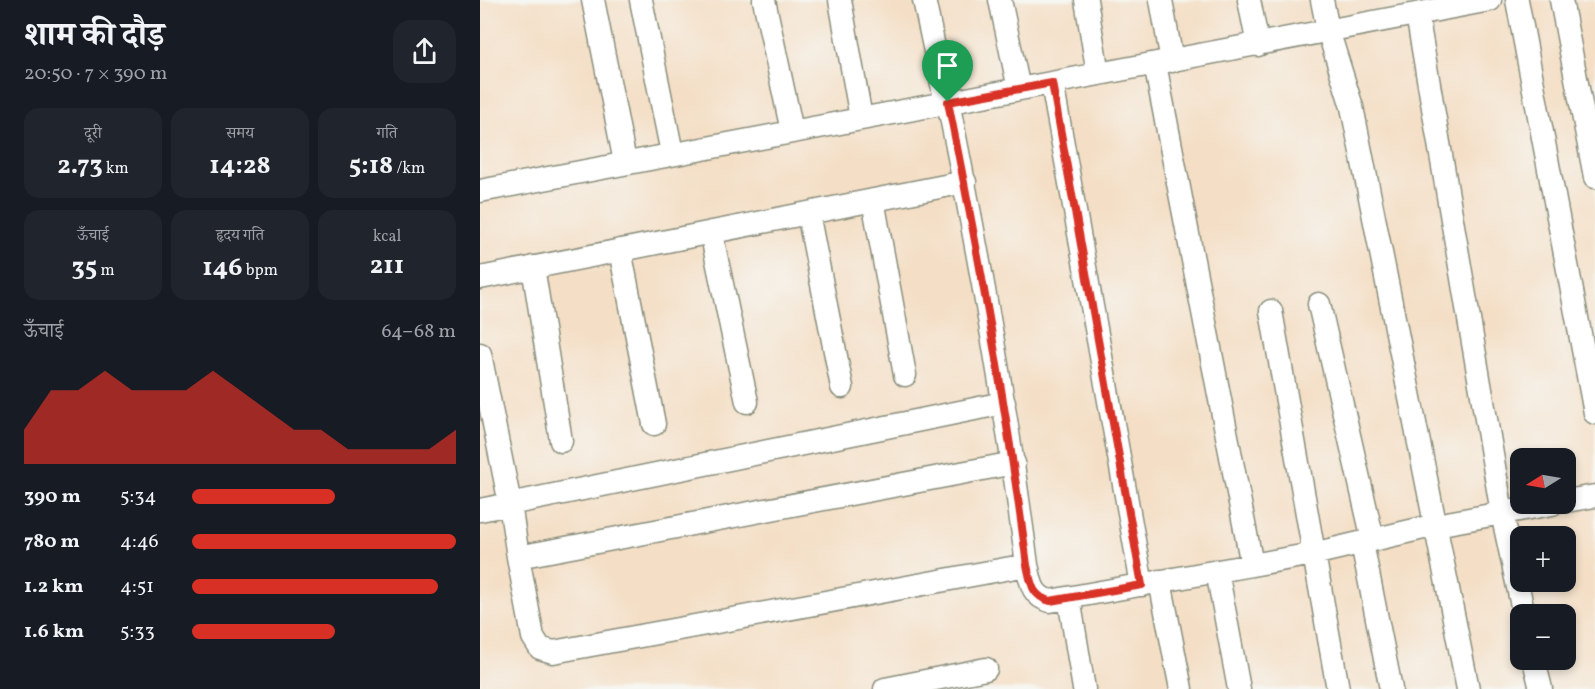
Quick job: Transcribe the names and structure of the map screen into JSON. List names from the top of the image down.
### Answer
{
  "north": "left",
  "page": {
    "heading": ["शाम की दौड़", "20:50 · 7 × 390 m"],
    "stats": [
      ["दूरी", "2.73 km"],
      ["समय", "14:28"],
      ["गति", "5:18 /km"],
      ["ऊँचाई", "35 m"],
      ["हृदय गति", "146 bpm"],
      ["kcal", "211"]
    ],
    "chart": ["ऊँचाई", "64–68 m"],
    "map_buttons": ["+", "−"],
    "list": [
      {
        "name": "390 m",
        "note": "5:34"
      },
      {
        "name": "780 m",
        "note": "4:46"
      },
      {
        "name": "1.2 km",
        "note": "4:51"
      },
      {
        "name": "1.6 km",
        "note": "5:33"
      }
    ]
  }
}
